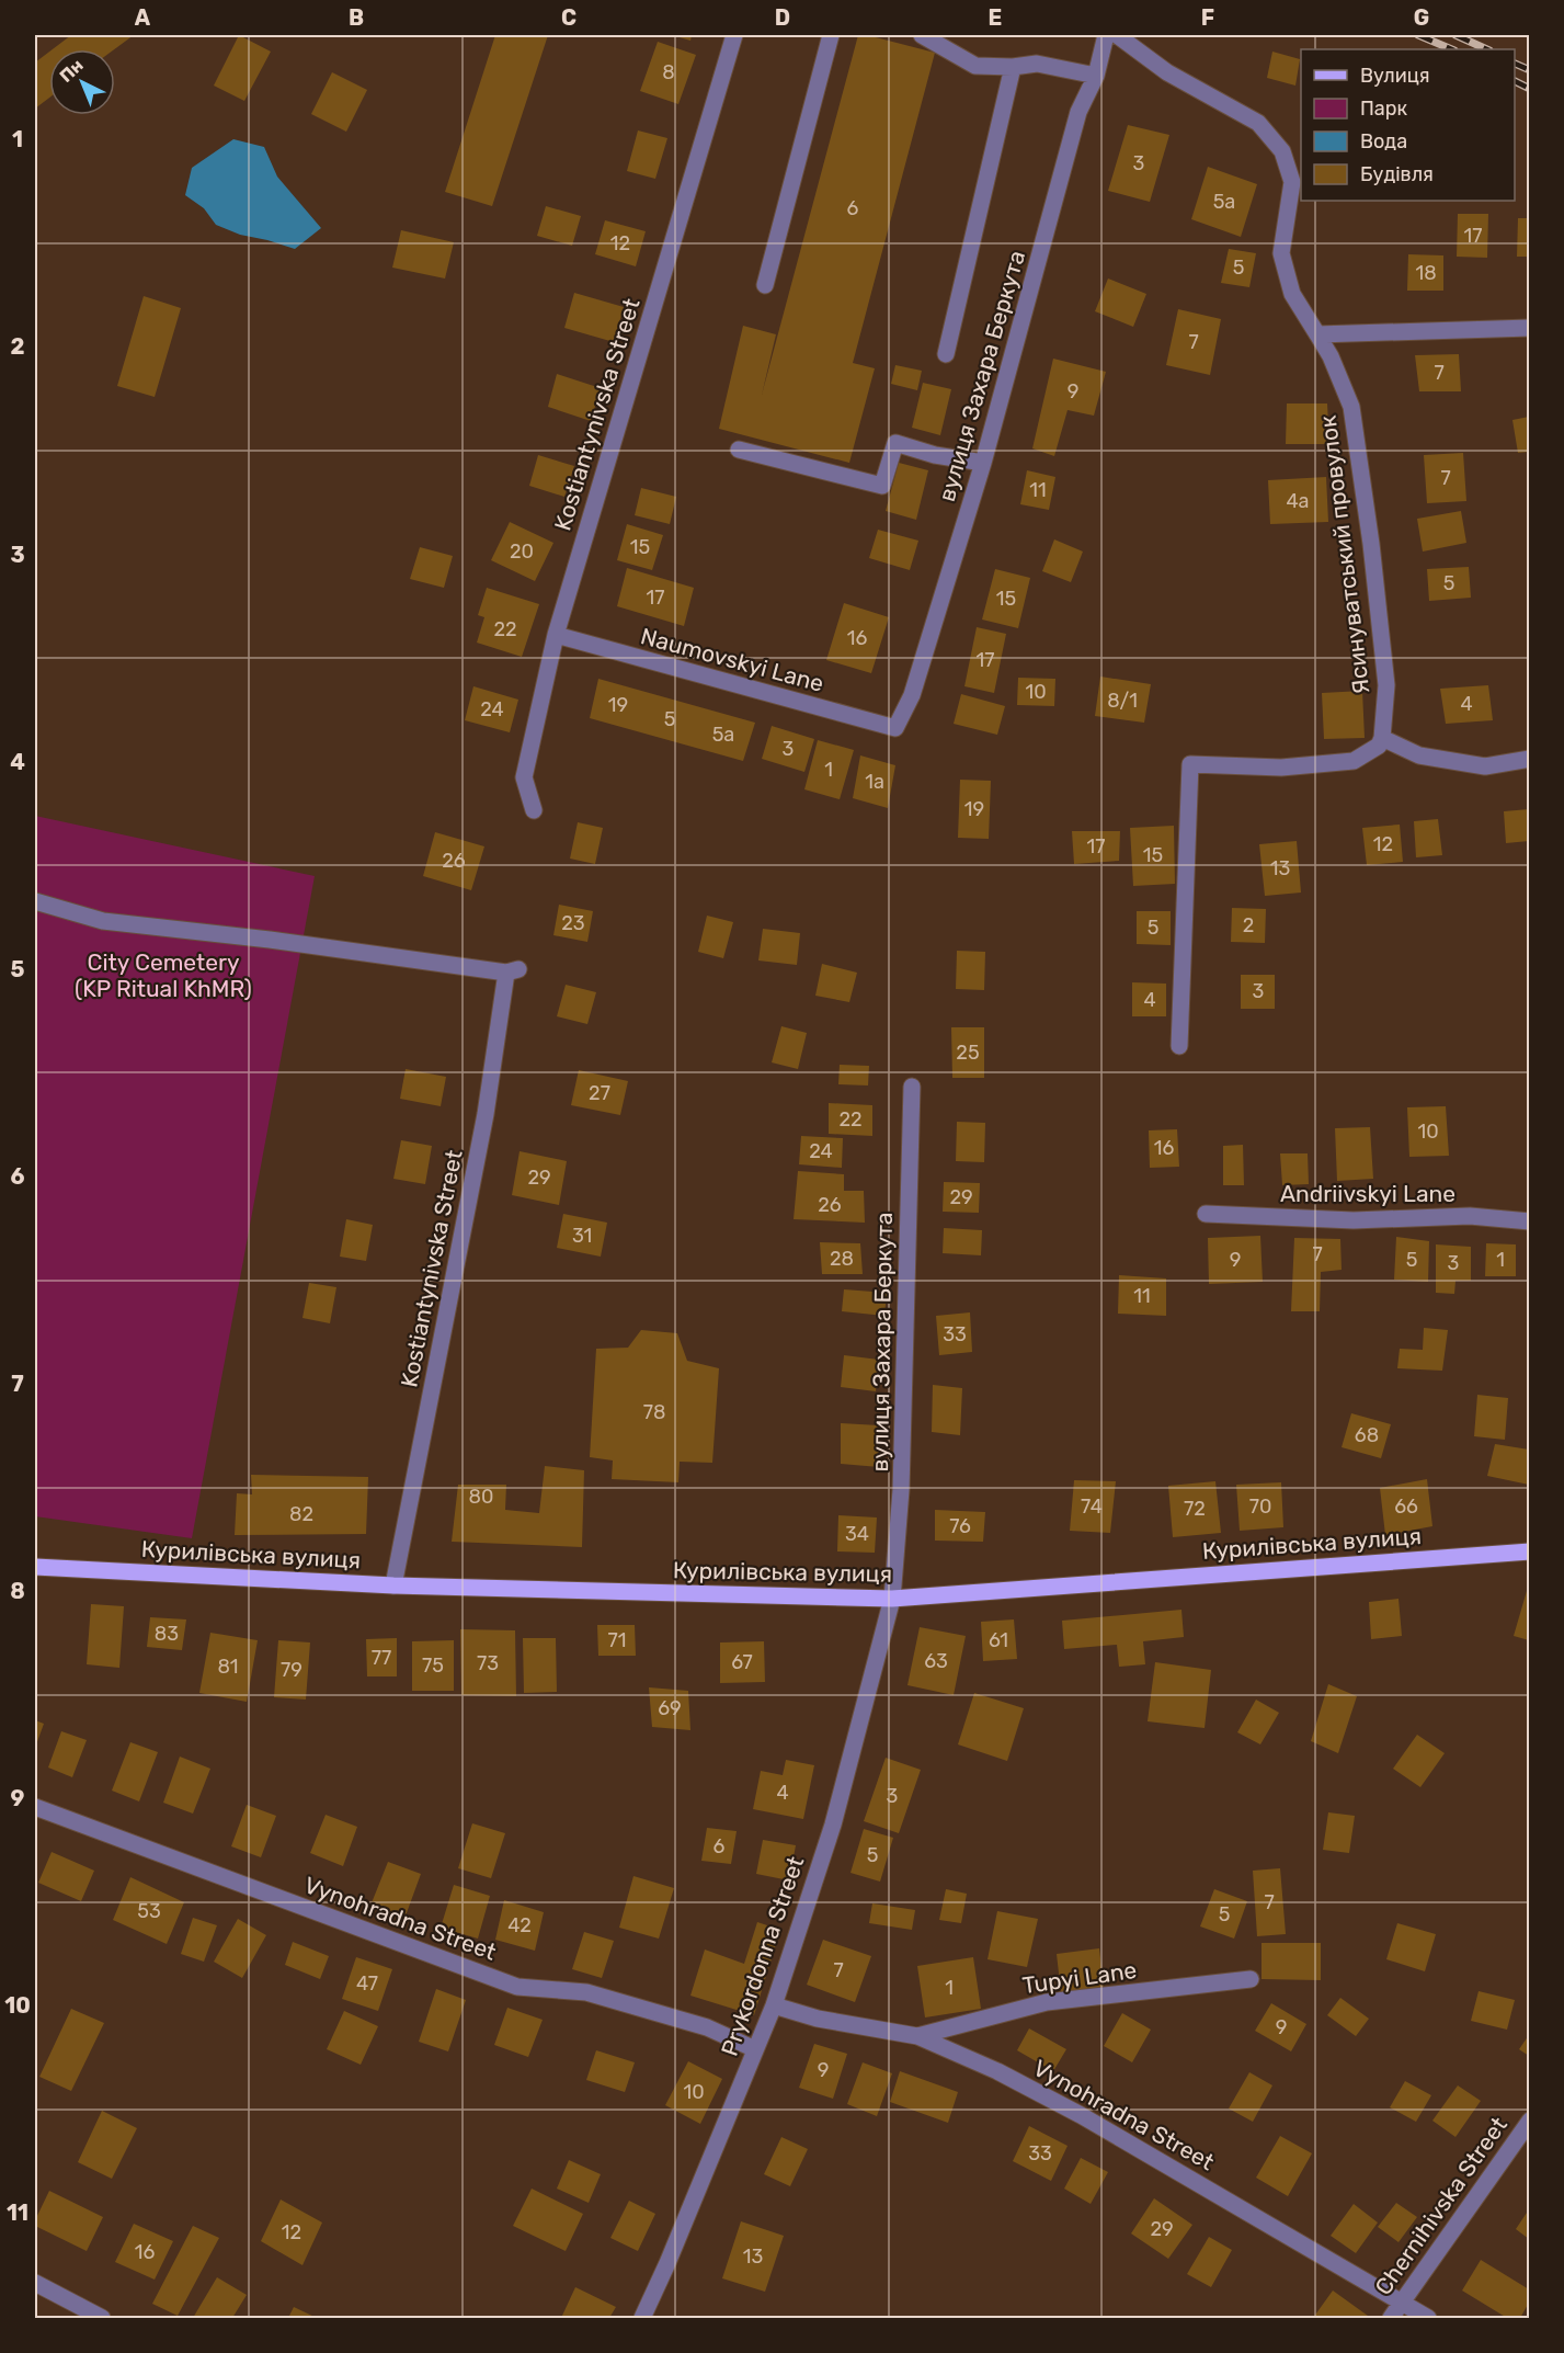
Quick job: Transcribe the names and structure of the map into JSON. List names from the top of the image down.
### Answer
{
  "streets": {
    "main road": ["Курилівська вулиця"],
    "street": [
      "вулиця Захара Беркута",
      "Kostiantynivska Street",
      "Ясинуватський провулок",
      "Naumovskyi Lane",
      "Andriivskyi Lane",
      "Vynohradna Street",
      "Prykordonna Street",
      "Tupyi Lane",
      "Chernihivska Street"
    ]
  },
  "crossings": [
    ["вулиця Захара Беркута", "Naumovskyi Lane"],
    ["вулиця Захара Беркута", "Курилівська вулиця"],
    ["вулиця Захара Беркута", "Prykordonna Street"],
    ["Kostiantynivska Street", "Naumovskyi Lane"],
    ["Kostiantynivska Street", "Курилівська вулиця"],
    ["Курилівська вулиця", "Prykordonna Street"],
    ["Vynohradna Street", "Prykordonna Street"],
    ["Vynohradna Street", "Tupyi Lane"],
    ["Vynohradna Street", "Chernihivska Street"]
  ],
  "parks": ["City Cemetery (KP Ritual KhMR)"],
  "house_numbers": [
    "8",
    "3",
    "5а",
    "6",
    "17",
    "12",
    "5",
    "18",
    "7",
    "7",
    "9",
    "7",
    "11",
    "4а",
    "15",
    "20",
    "5",
    "17",
    "15",
    "22",
    "16",
    "17",
    "10",
    "8/1",
    "4",
    "19",
    "24",
    "5",
    "5а",
    "3",
    "1",
    "1а",
    "19",
    "12",
    "17",
    "15",
    "26",
    "13",
    "23",
    "2",
    "5",
    "3",
    "4",
    "25",
    "27",
    "22",
    "10",
    "16",
    "24",
    "29",
    "29",
    "26",
    "31",
    "7",
    "28",
    "9",
    "5",
    "1",
    "3",
    "11",
    "33",
    "78",
    "68",
    "80",
    "74",
    "70",
    "66",
    "72",
    "82",
    "76",
    "34",
    "83",
    "71",
    "61",
    "77",
    "63",
    "67",
    "73",
    "75",
    "81",
    "79",
    "69",
    "4",
    "3",
    "6",
    "5",
    "7",
    "53",
    "5",
    "42",
    "7",
    "47",
    "1",
    "9",
    "9",
    "10",
    "33",
    "29",
    "12",
    "16",
    "13"
  ],
  "legend": [
    "Вулиця",
    "Парк",
    "Вода",
    "Будівля"
  ],
  "north": "top left",
  "grid": {
    "columns": [
      "A",
      "B",
      "C",
      "D",
      "E",
      "F",
      "G"
    ],
    "rows": [
      "1",
      "2",
      "3",
      "4",
      "5",
      "6",
      "7",
      "8",
      "9",
      "10",
      "11"
    ]
  }
}
